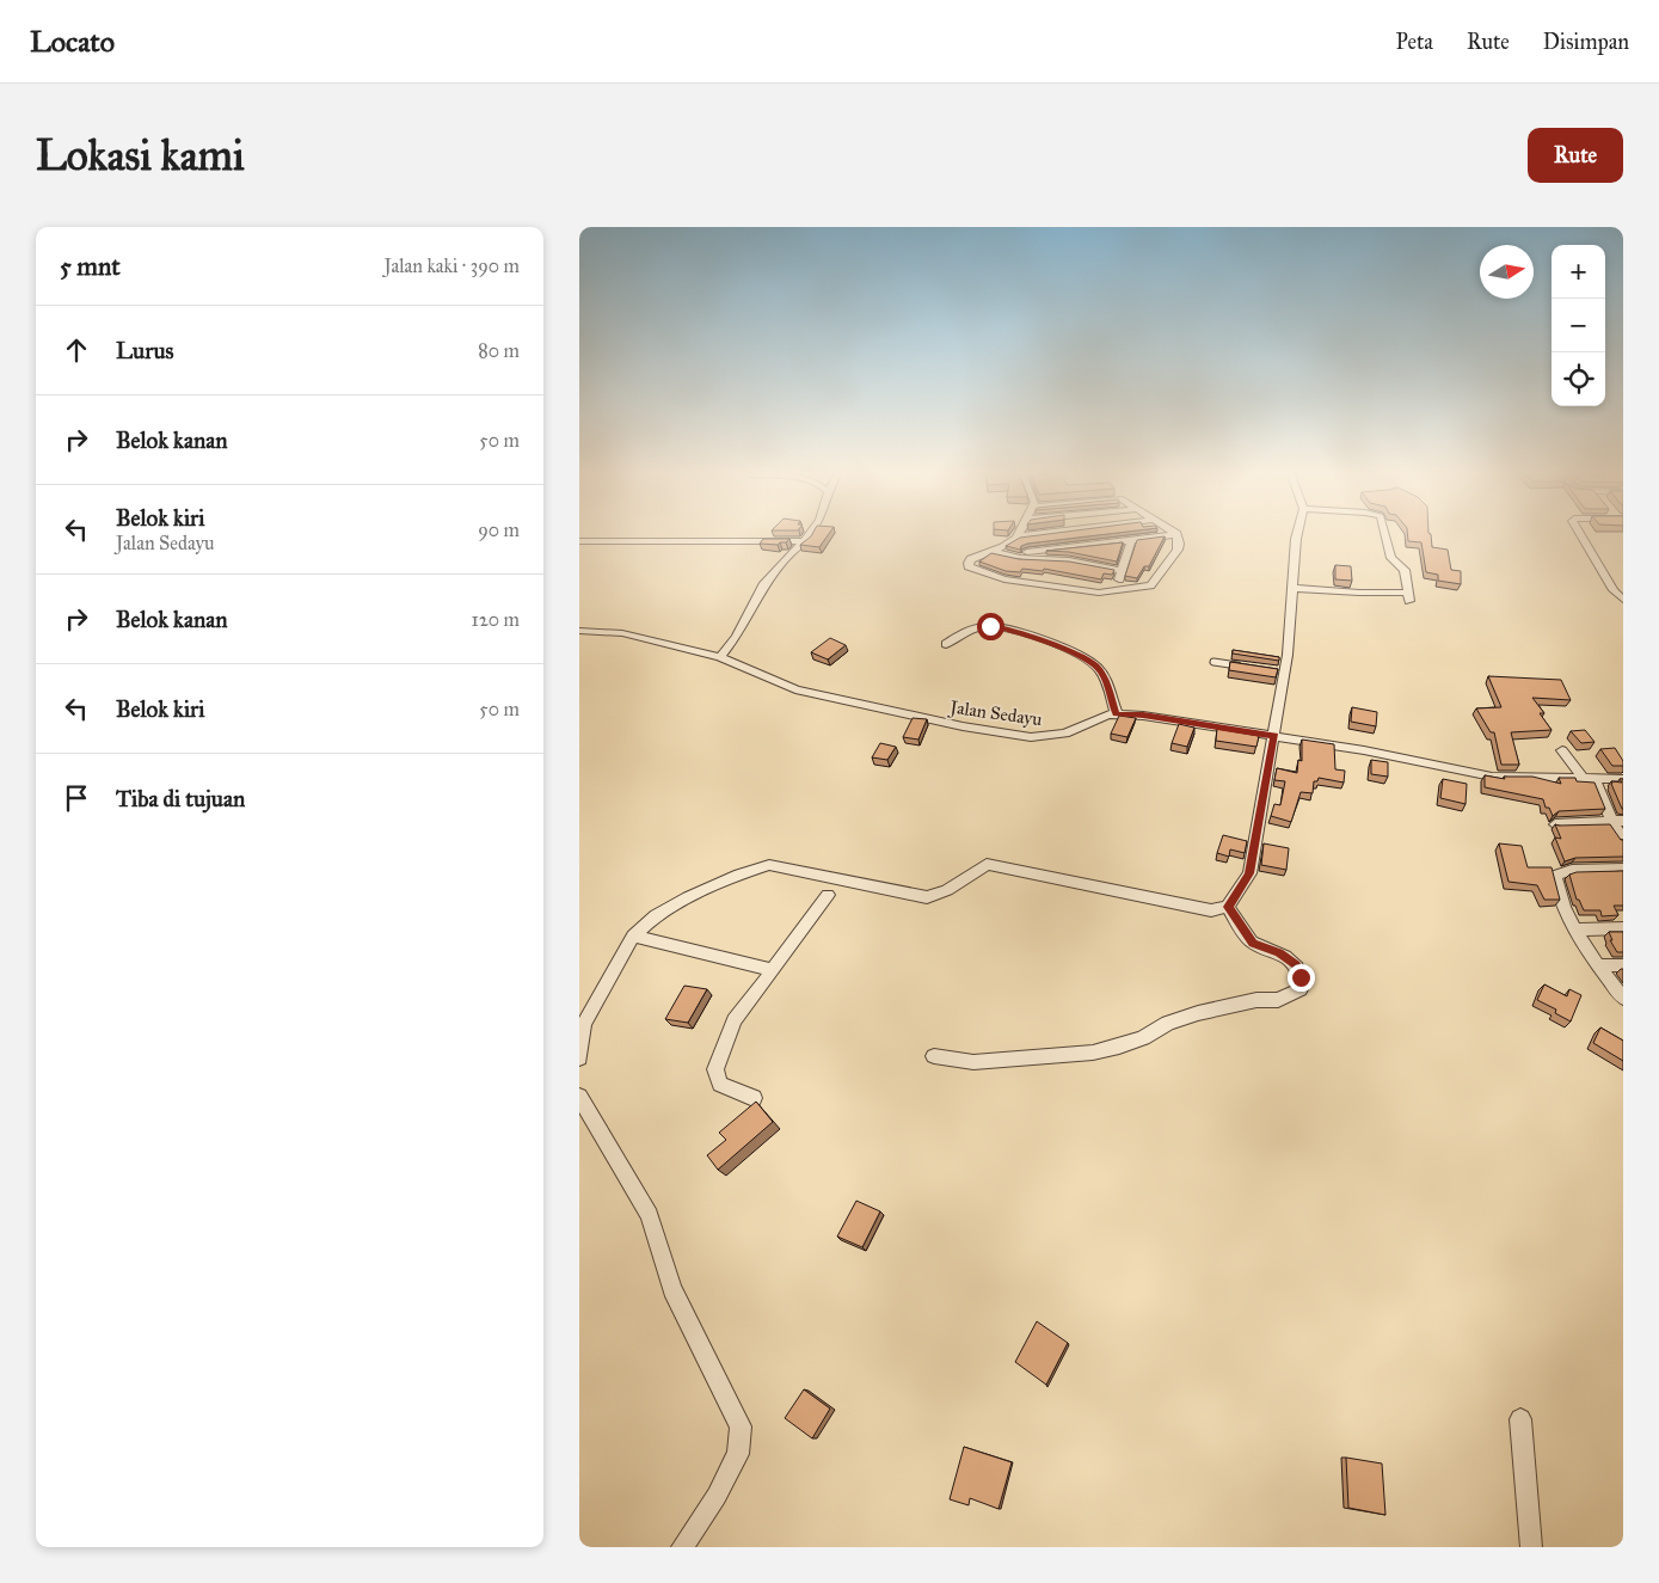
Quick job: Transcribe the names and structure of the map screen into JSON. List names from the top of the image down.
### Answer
{
  "streets": {
    "street": ["Jalan Sedayu"]
  },
  "north": "right",
  "page": {
    "header": "Locato",
    "nav": ["Peta", "Rute", "Disimpan"],
    "buttons": "Rute",
    "title": "Lokasi kami",
    "heading": ["5 mnt", "Jalan kaki · 390 m"],
    "map_buttons": ["+", "−"],
    "list": [
      ["Lurus", "80 m"],
      ["Belok kanan", "50 m"],
      ["Belok kiri", "Jalan Sedayu", "90 m"],
      ["Belok kanan", "120 m"],
      ["Belok kiri", "50 m"],
      "Tiba di tujuan"
    ]
  }
}
